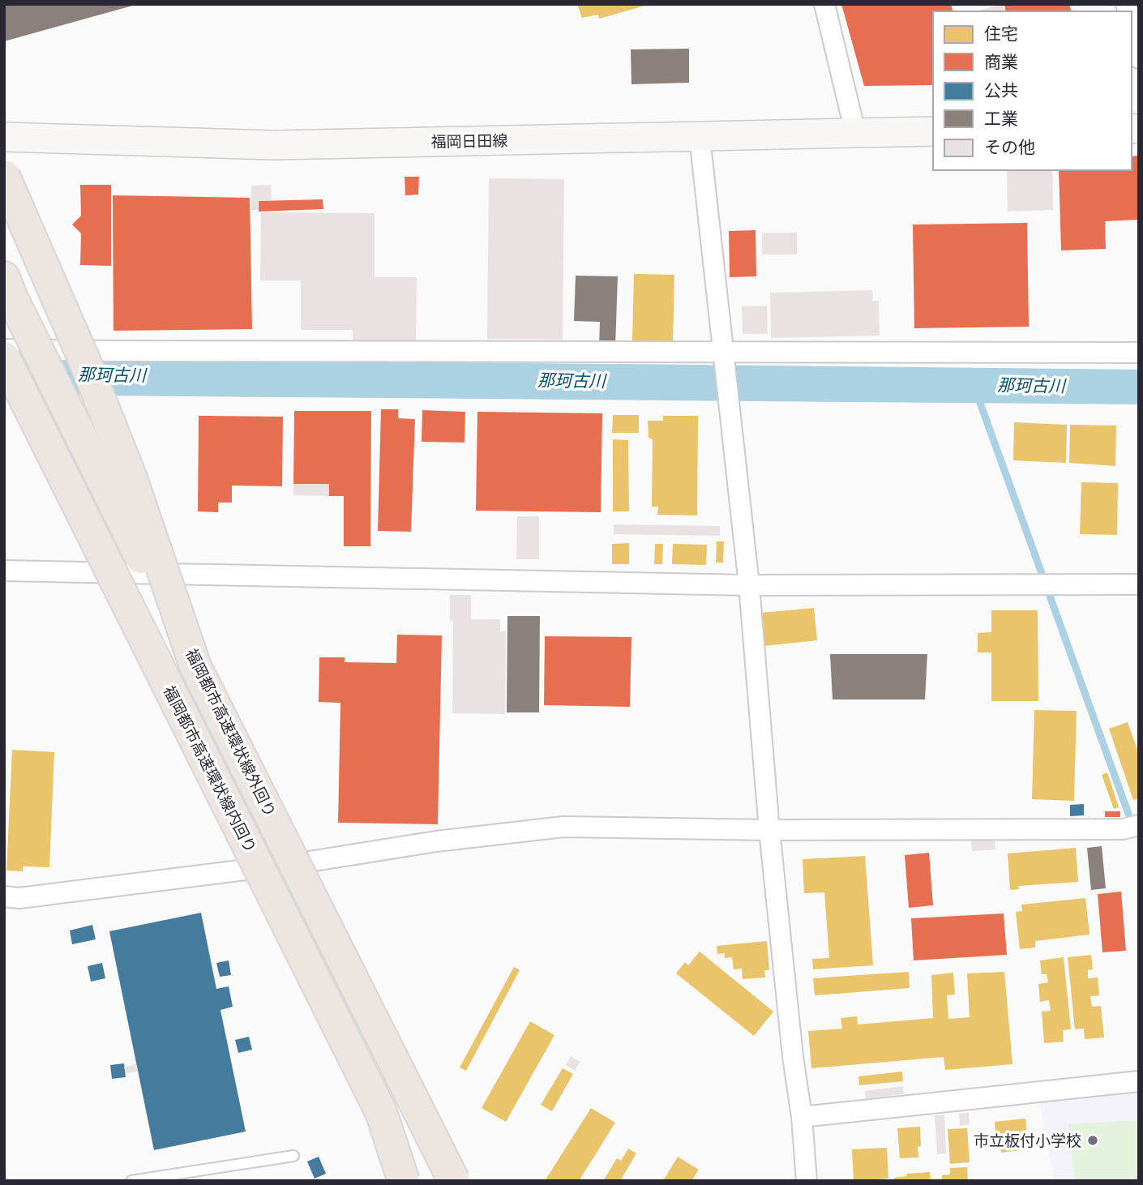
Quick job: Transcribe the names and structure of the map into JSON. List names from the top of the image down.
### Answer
{
  "streets": {
    "highway": ["福岡都市高速環状線外回り", "福岡都市高速環状線内回り"],
    "main road": ["福岡日田線"]
  },
  "water": ["那珂古川"],
  "places": ["市立板付小学校"],
  "legend": [
    "住宅",
    "商業",
    "公共",
    "工業",
    "その他"
  ]
}
